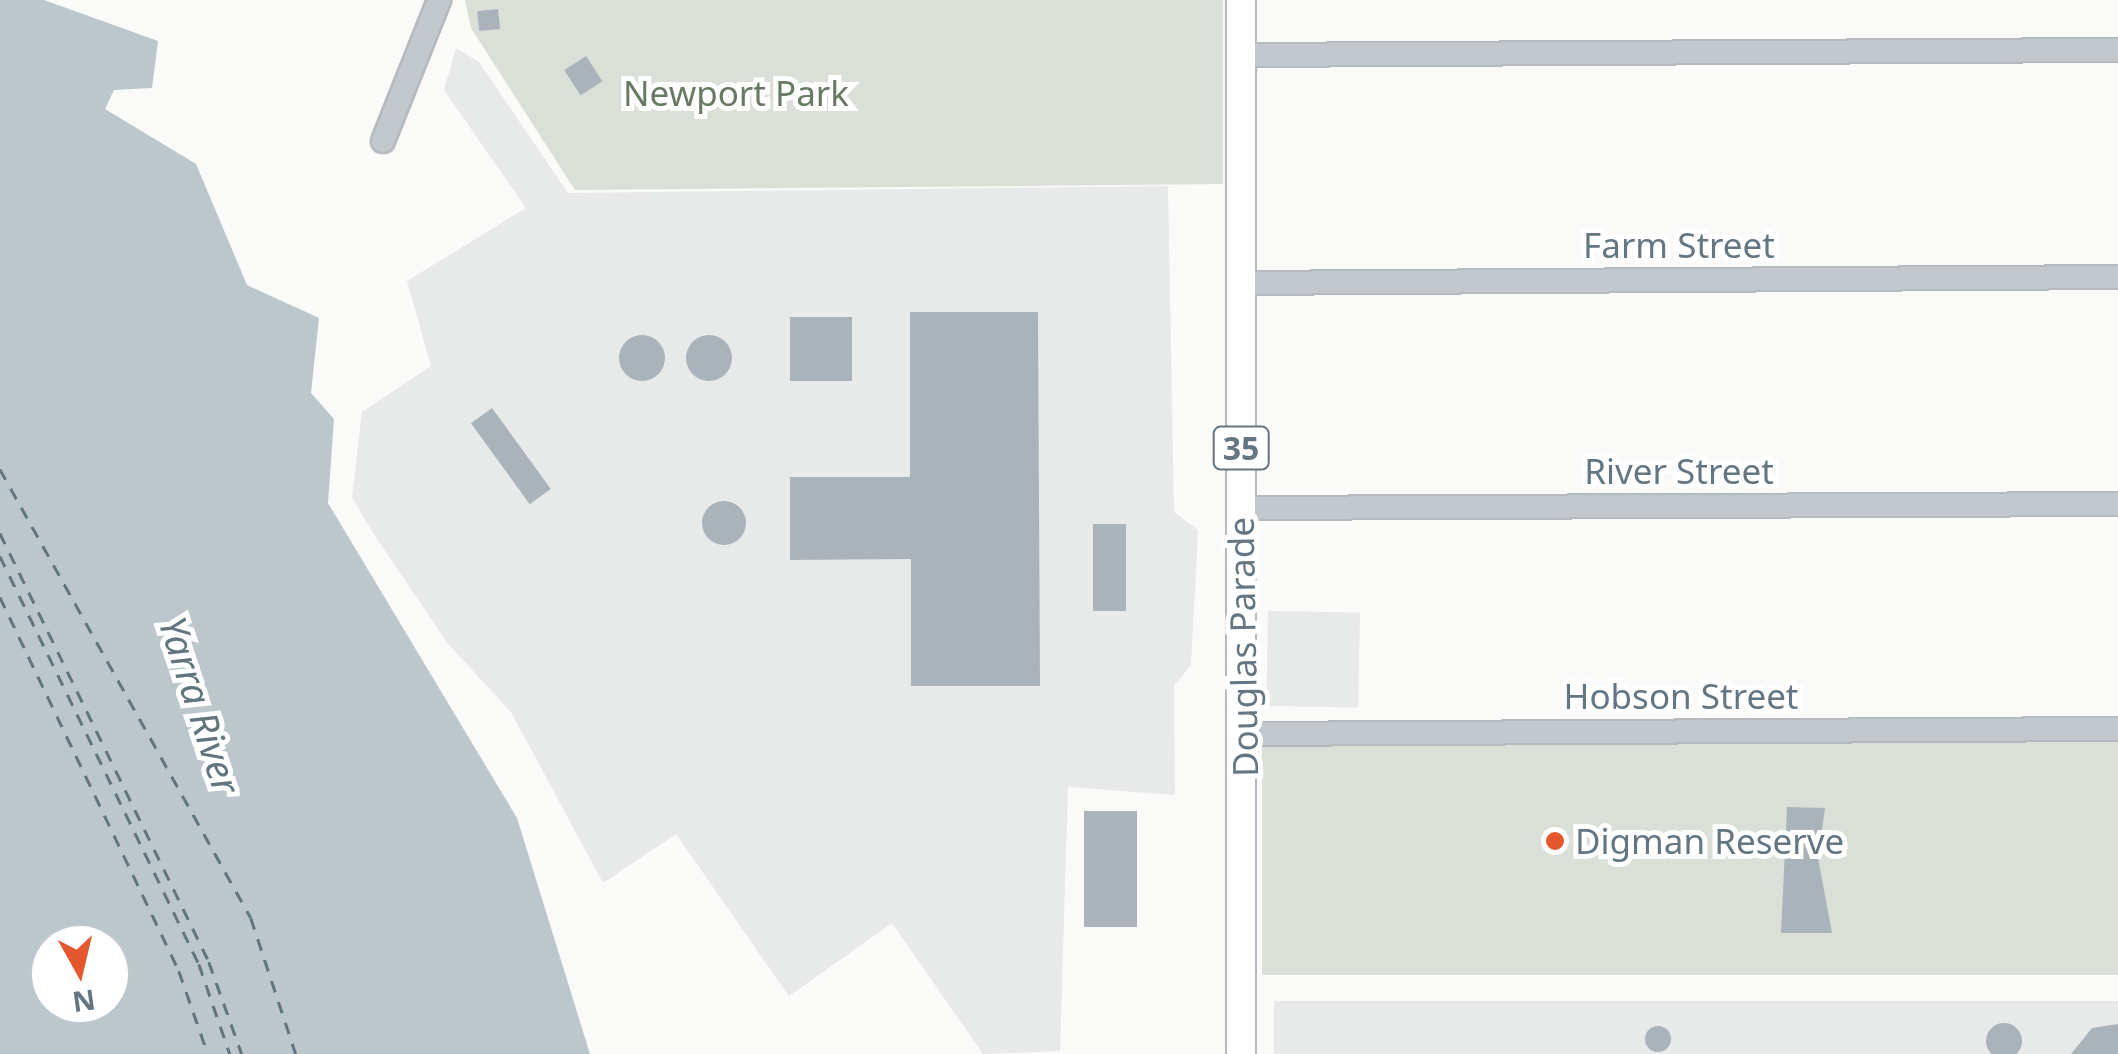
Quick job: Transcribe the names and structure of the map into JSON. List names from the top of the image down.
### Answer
{
  "streets": {
    "main road": ["35", "Douglas Parade"],
    "street": ["Farm Street", "River Street", "Hobson Street"]
  },
  "crossings": [
    ["Farm Street", "Douglas Parade"],
    ["River Street", "Douglas Parade"],
    ["Douglas Parade", "Hobson Street"]
  ],
  "water": ["Yarra River"],
  "parks": ["Newport Park"],
  "places": ["Digman Reserve"],
  "north": "bottom"
}
